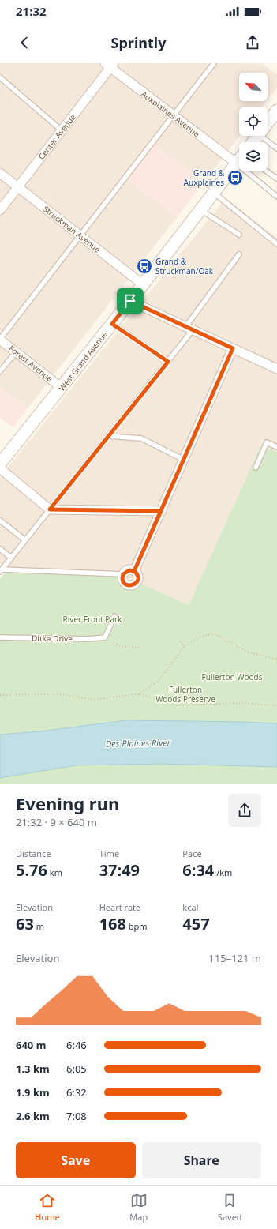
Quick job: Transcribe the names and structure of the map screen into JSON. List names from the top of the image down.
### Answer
{
  "streets": {
    "main road": ["West Grand Avenue"],
    "street": [
      "Auxplaines Avenue",
      "Center Avenue",
      "Struckman Avenue",
      "Forest Avenue"
    ],
    "lane": ["Ditka Drive"]
  },
  "crossings": [
    ["Auxplaines Avenue", "Center Avenue"],
    ["Center Avenue", "Struckman Avenue"],
    ["Struckman Avenue", "West Grand Avenue"],
    ["West Grand Avenue", "Forest Avenue"]
  ],
  "water": ["Des Plaines River"],
  "parks": ["River Front Park", "Fullerton Woods", "Fullerton Woods Preserve"],
  "places": {
    "bus stop": ["Grand & Auxplaines", "Grand & Struckman/Oak"]
  },
  "north": "top left",
  "page": {
    "status": "21:32",
    "header": "Sprintly",
    "heading": ["Evening run", "21:32 · 9 × 640 m"],
    "stats": [
      ["Distance", "5.76 km"],
      ["Time", "37:49"],
      ["Pace", "6:34 /km"],
      ["Elevation", "63 m"],
      ["Heart rate", "168 bpm"],
      ["kcal", "457"]
    ],
    "chart": ["Elevation", "115–121 m"],
    "list": [
      {
        "name": "640 m",
        "note": "6:46"
      },
      {
        "name": "1.3 km",
        "note": "6:05"
      },
      {
        "name": "1.9 km",
        "note": "6:32"
      },
      {
        "name": "2.6 km",
        "note": "7:08"
      }
    ],
    "buttons": ["Save", "Share"],
    "tabs": ["Home", "Map", "Saved"]
  }
}
